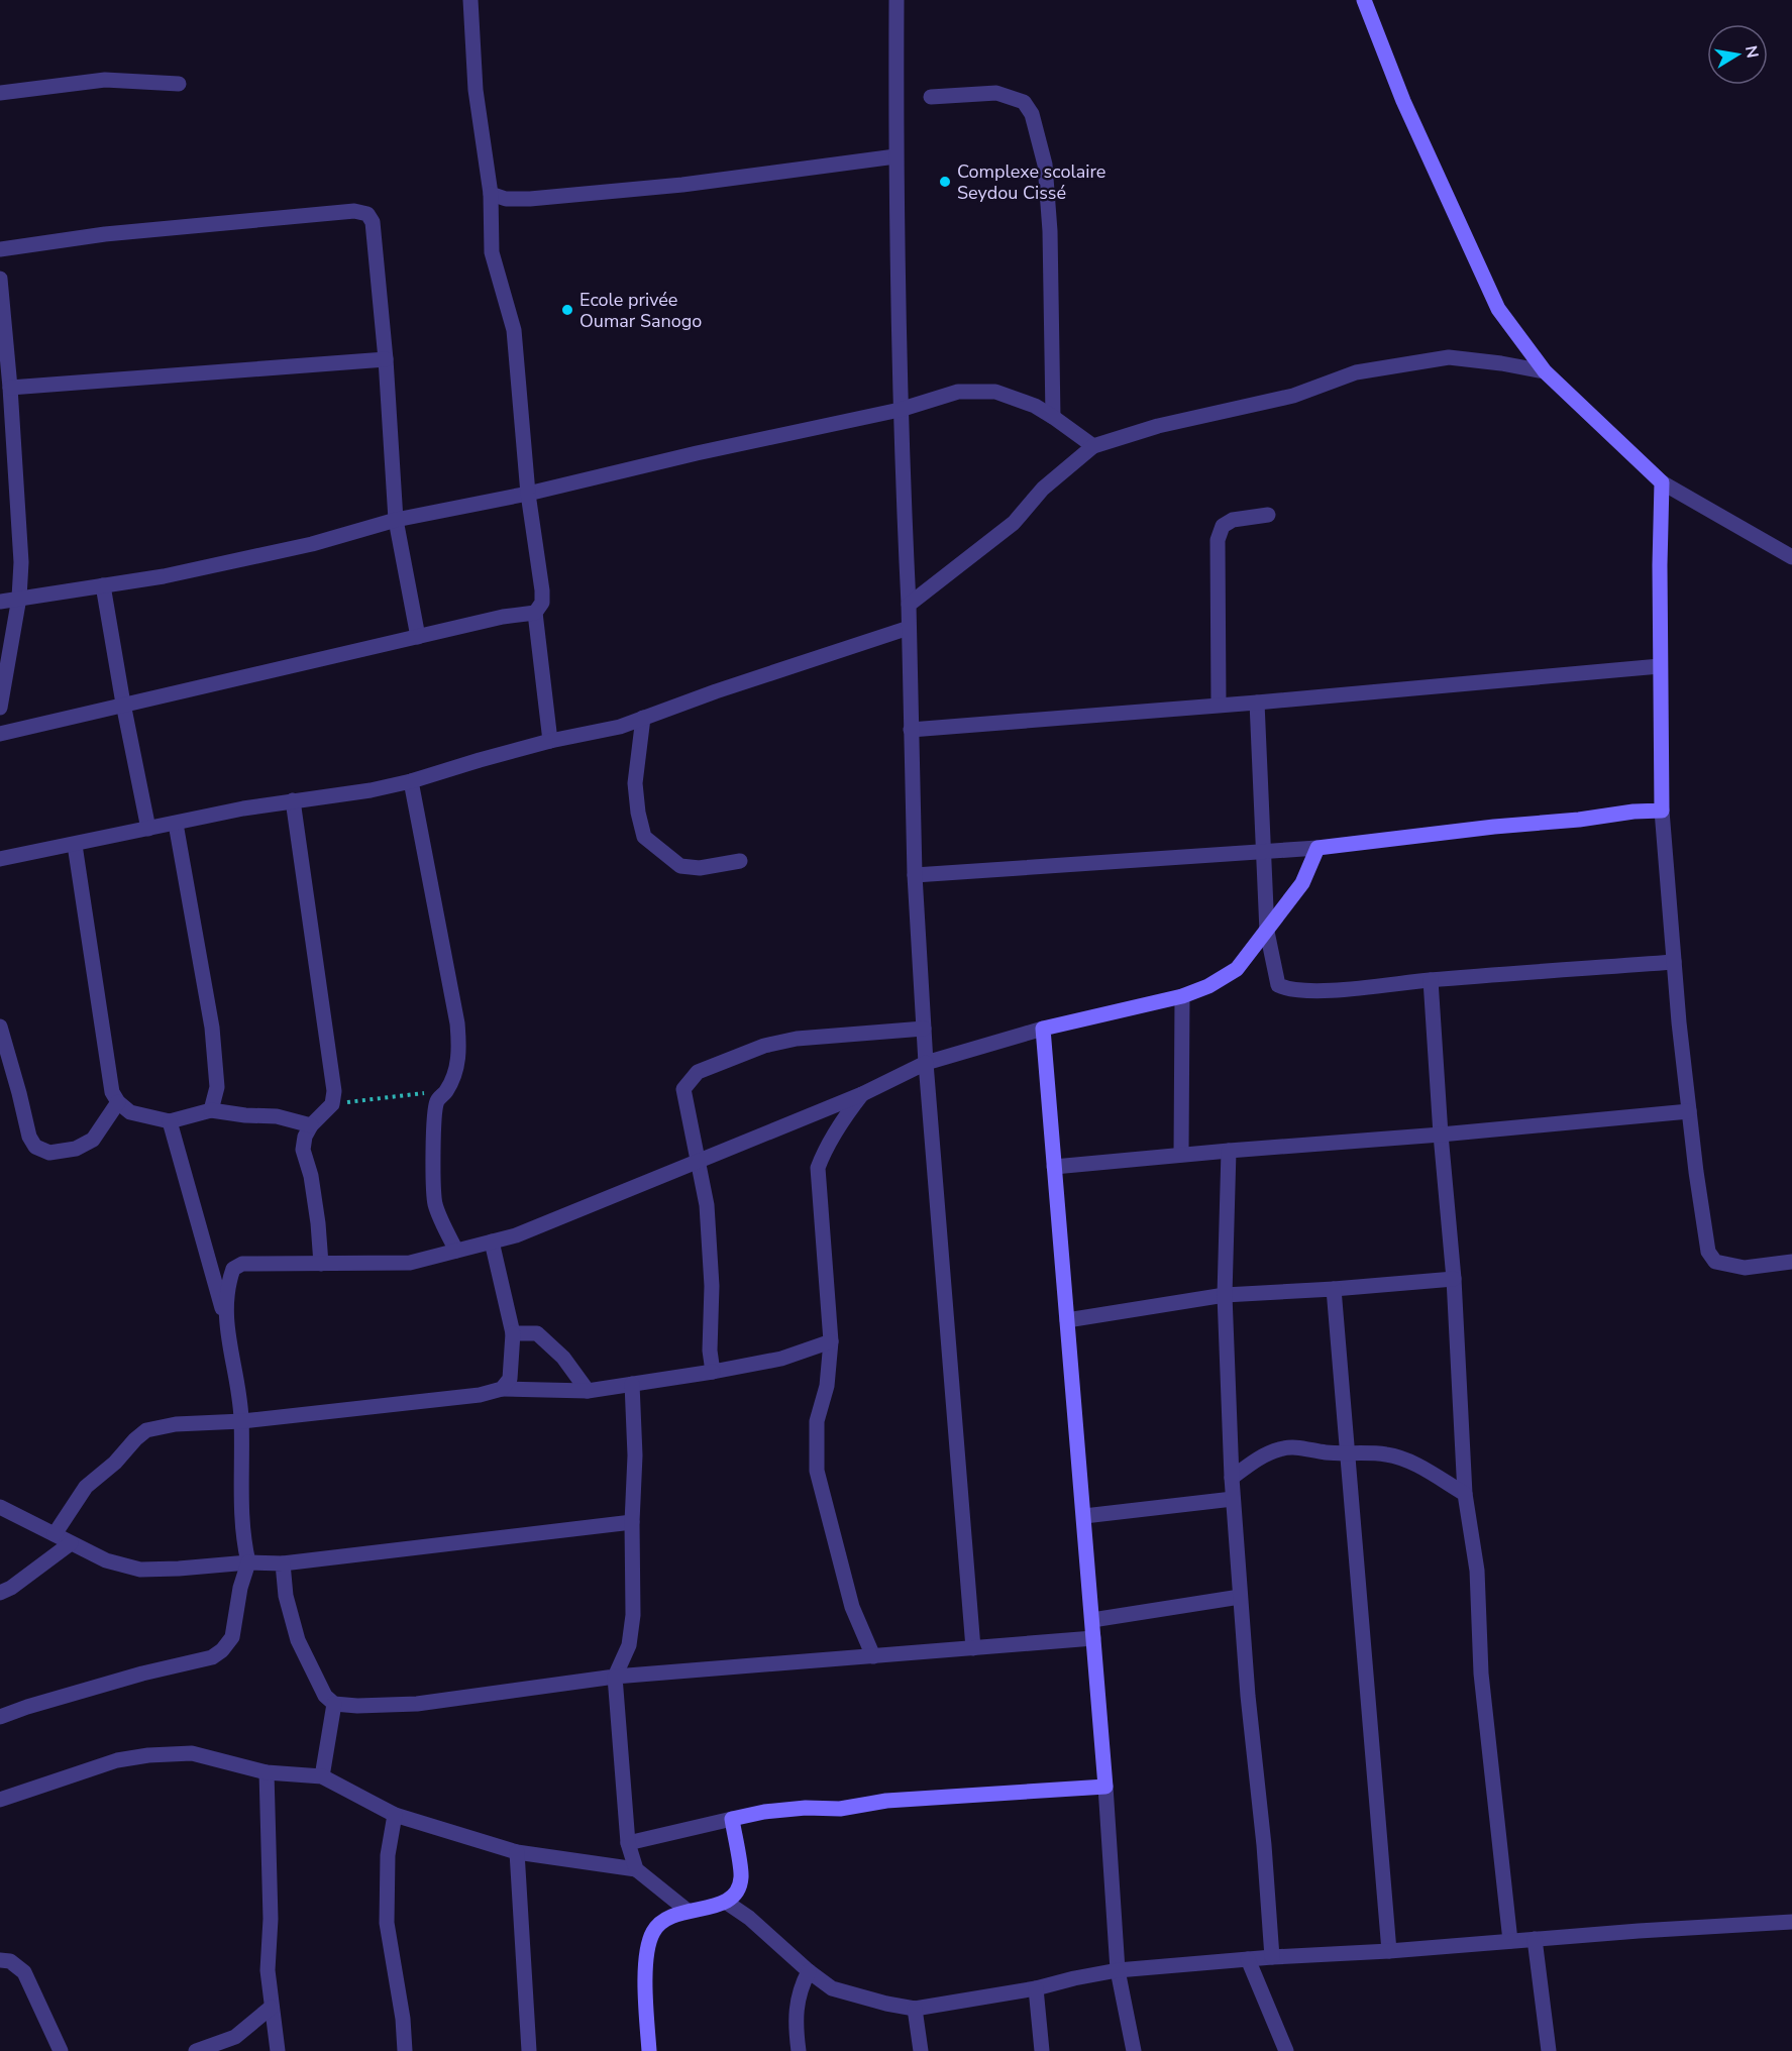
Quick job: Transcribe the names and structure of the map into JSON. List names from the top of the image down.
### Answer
{
  "places": ["Complexe scolaire Seydou Cissé", "Ecole privée Oumar Sanogo"],
  "north": "right"
}
